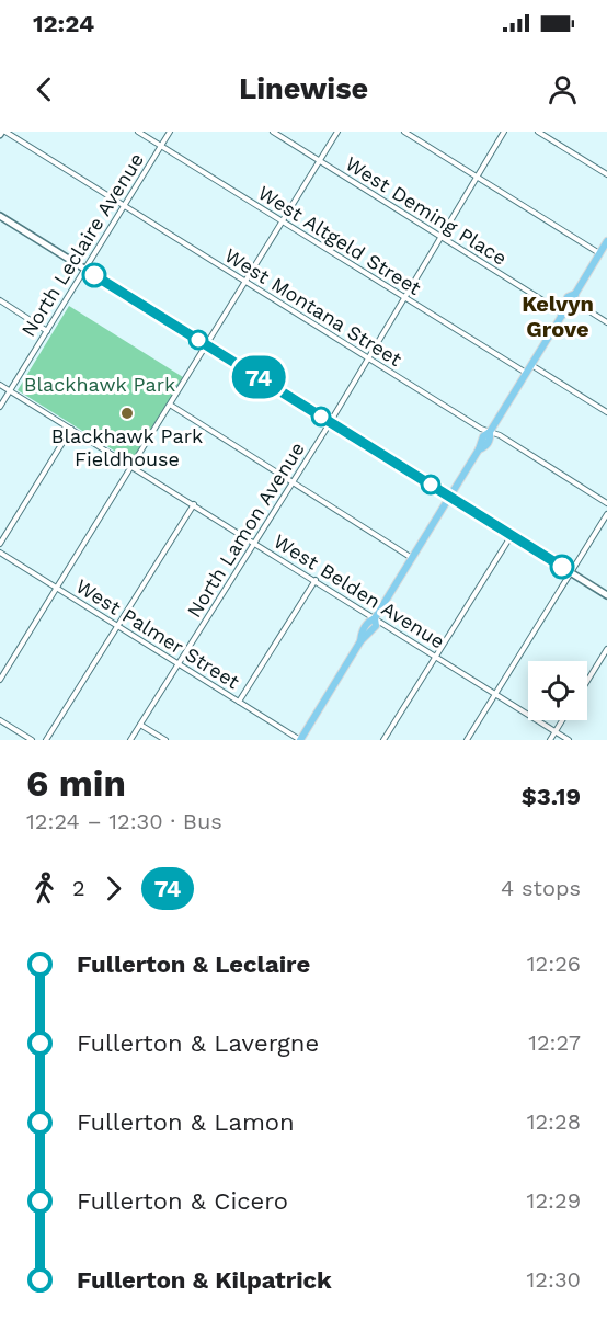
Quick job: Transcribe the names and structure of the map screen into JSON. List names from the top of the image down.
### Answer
{
  "streets": {
    "street": [
      "West Deming Place",
      "West Altgeld Street",
      "North Leclaire Avenue",
      "West Montana Street",
      "North Lamon Avenue",
      "West Belden Avenue",
      "West Palmer Street"
    ]
  },
  "crossings": [
    ["West Deming Place", "North Lamon Avenue"],
    ["West Altgeld Street", "North Leclaire Avenue"],
    ["West Altgeld Street", "North Lamon Avenue"],
    ["North Leclaire Avenue", "West Montana Street"],
    ["North Leclaire Avenue", "West Belden Avenue"],
    ["West Montana Street", "North Lamon Avenue"],
    ["North Lamon Avenue", "West Belden Avenue"],
    ["North Lamon Avenue", "West Palmer Street"]
  ],
  "districts": ["Kelvyn Grove"],
  "parks": ["Blackhawk Park"],
  "places": ["Blackhawk Park Fieldhouse"],
  "lines": ["bus line 74"],
  "page": {
    "status": "12:24",
    "header": "Linewise",
    "on_map": "74",
    "heading": ["6 min", "12:24 – 12:30 · Bus", "$3.19"],
    "legs": ["2", "74", "4 stops"],
    "list": [
      {
        "name": "Fullerton & Leclaire",
        "value": "12:26"
      },
      {
        "name": "Fullerton & Lavergne",
        "value": "12:27"
      },
      {
        "name": "Fullerton & Lamon",
        "value": "12:28"
      },
      {
        "name": "Fullerton & Cicero",
        "value": "12:29"
      },
      {
        "name": "Fullerton & Kilpatrick",
        "value": "12:30"
      }
    ]
  }
}
